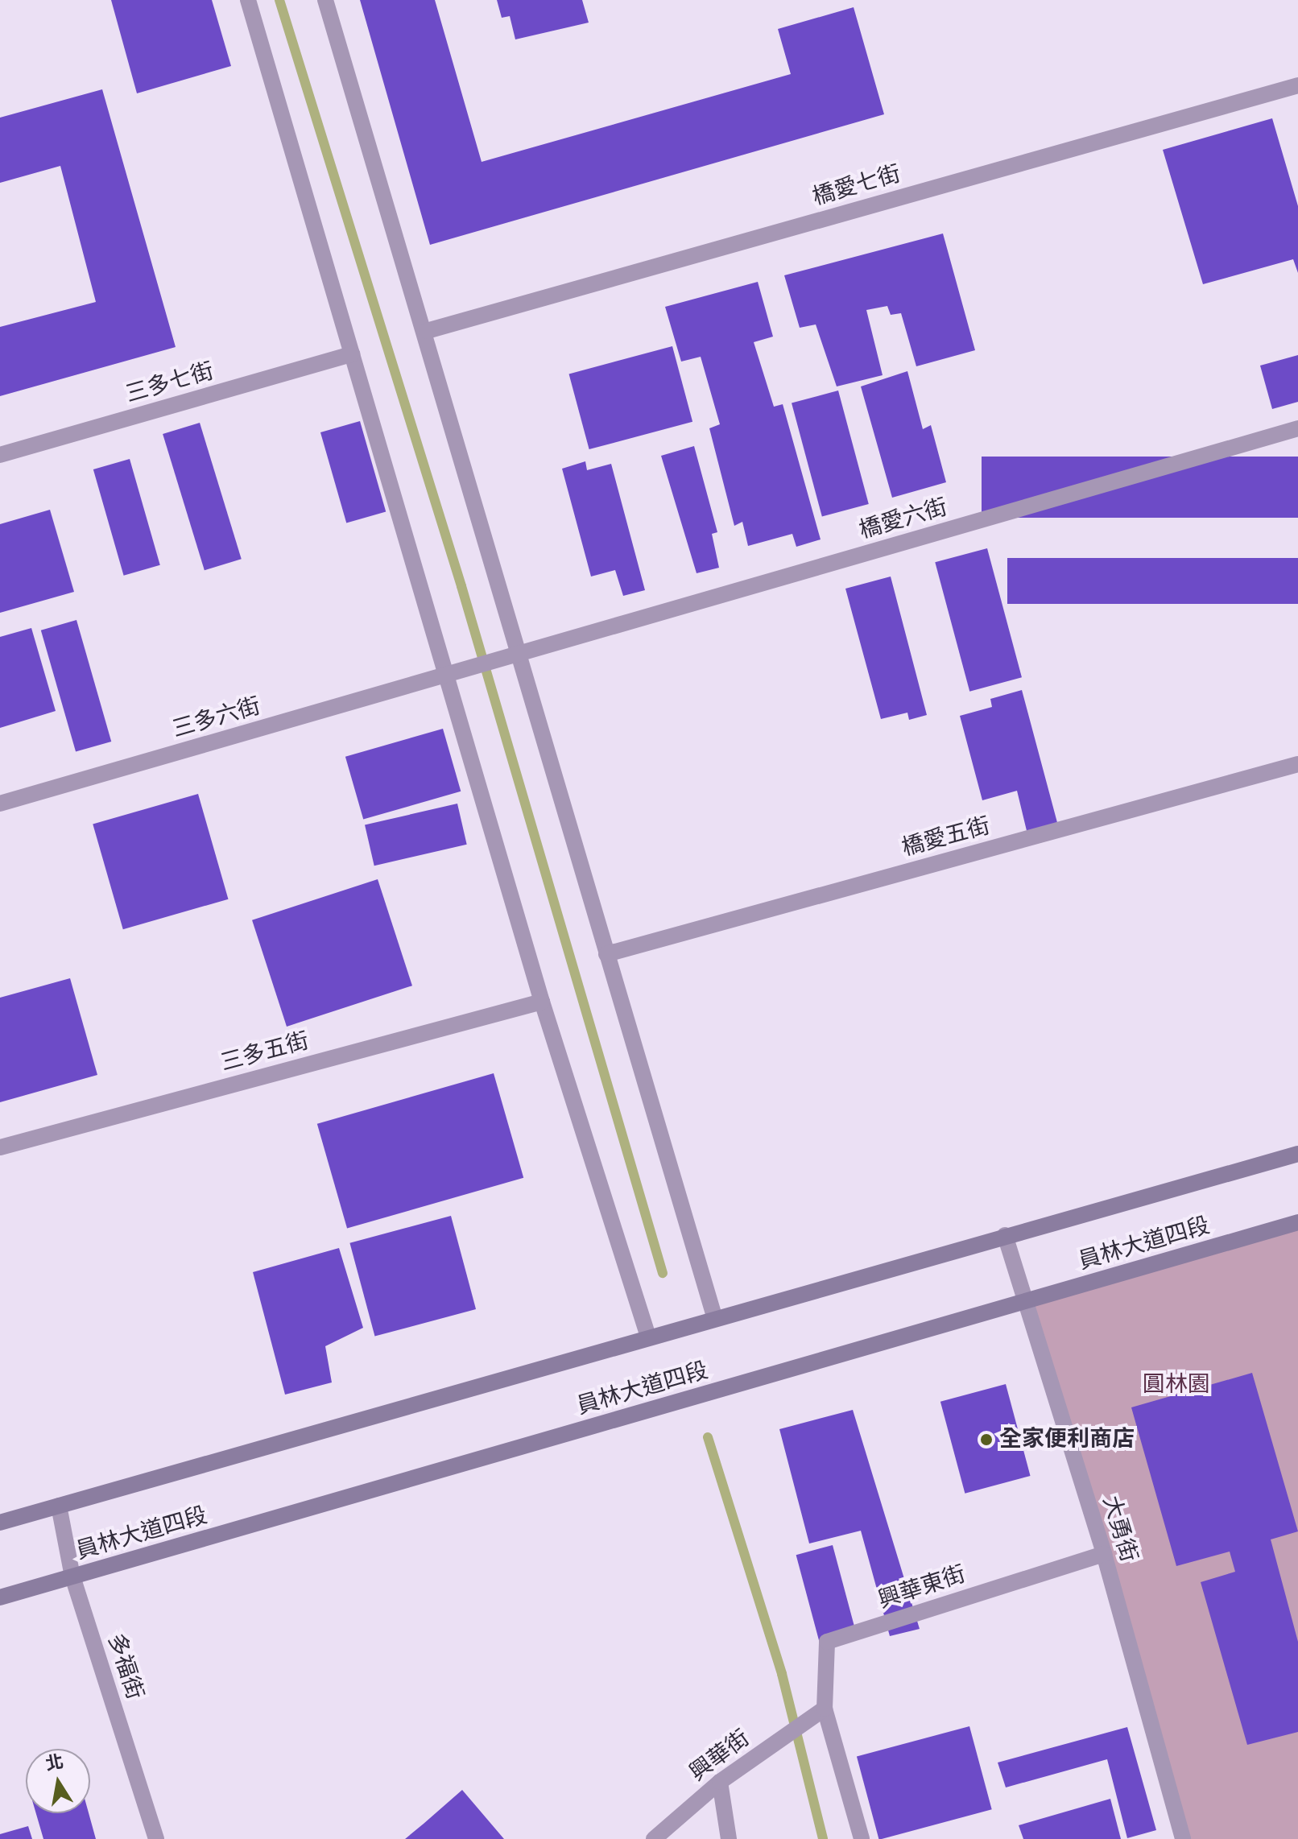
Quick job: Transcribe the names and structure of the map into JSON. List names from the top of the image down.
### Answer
{
  "streets": {
    "main road": ["員林大道四段"],
    "street": [
      "橋愛七街",
      "三多七街",
      "橋愛六街",
      "三多六街",
      "橋愛五街",
      "三多五街",
      "大勇街",
      "興華東街",
      "多福街",
      "興華街"
    ]
  },
  "crossings": [
    ["橋愛六街", "三多六街"],
    ["員林大道四段", "大勇街"],
    ["員林大道四段", "多福街"],
    ["大勇街", "興華東街"],
    ["興華東街", "興華街"]
  ],
  "parks": ["圓林園"],
  "places": ["全家便利商店"],
  "north": "top"
}
